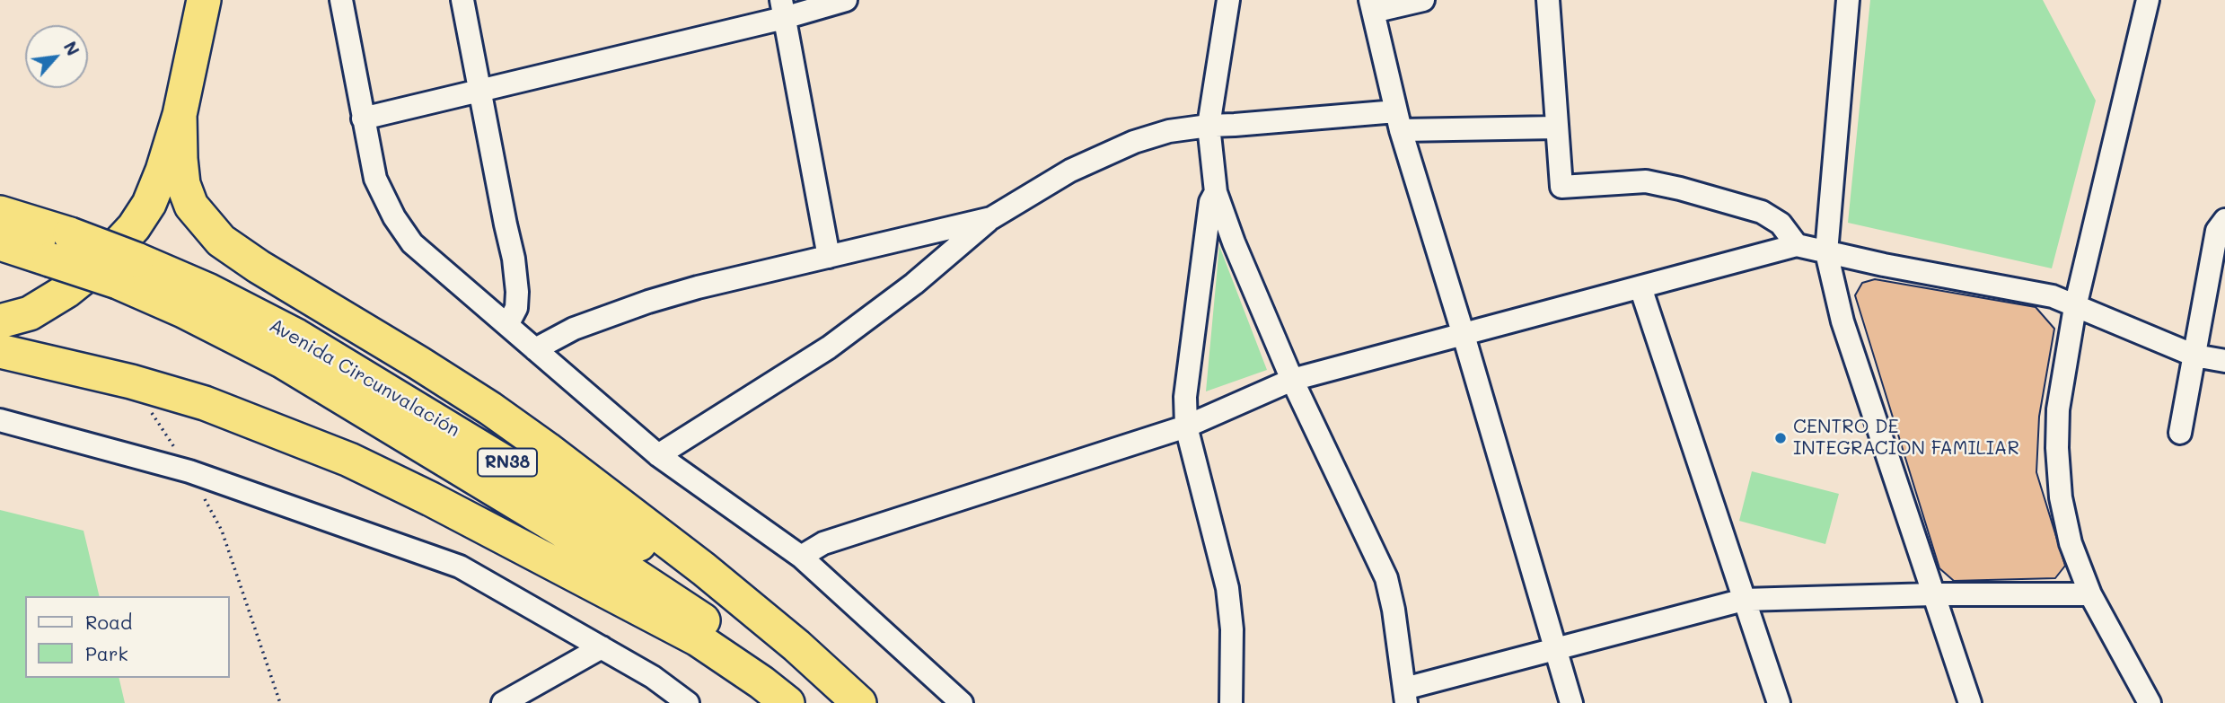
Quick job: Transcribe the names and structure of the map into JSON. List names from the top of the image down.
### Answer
{
  "streets": {
    "highway": ["Avenida Circunvalación", "RN38"]
  },
  "places": ["CENTRO DE INTEGRACION FAMILIAR"],
  "legend": ["Road", "Park"],
  "north": "top right"
}
